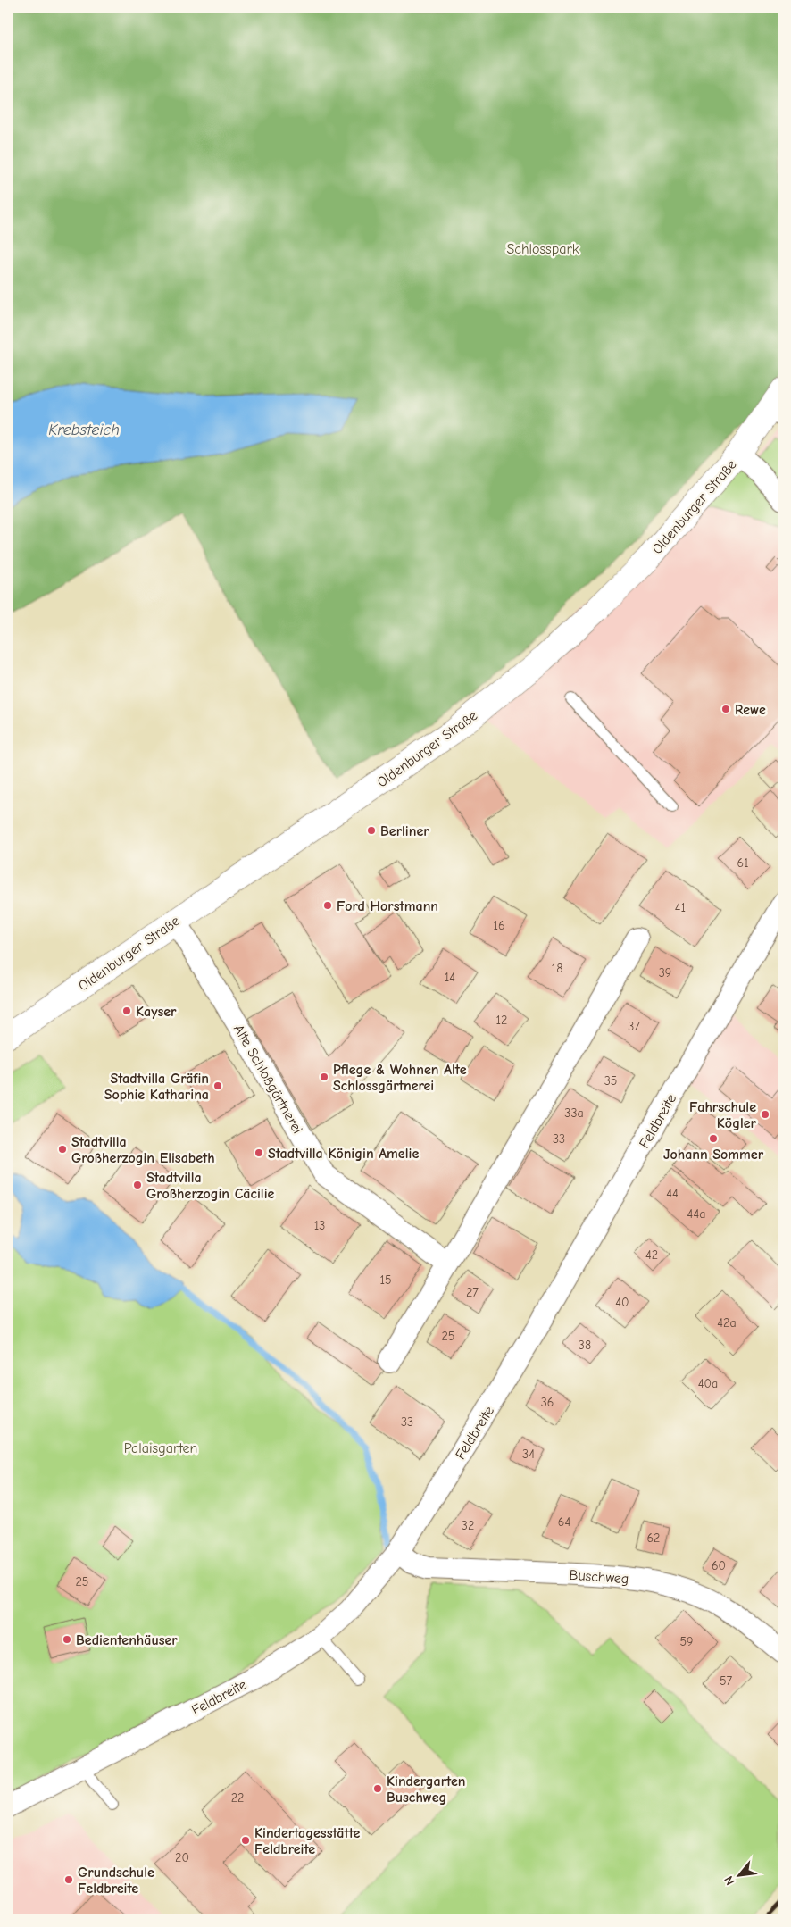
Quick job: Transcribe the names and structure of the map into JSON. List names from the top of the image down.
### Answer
{
  "streets": {
    "street": [
      "Oldenburger Straße",
      "Alte Schloßgärtnerei",
      "Feldbreite",
      "Buschweg"
    ]
  },
  "crossings": [
    ["Oldenburger Straße", "Alte Schloßgärtnerei"],
    ["Feldbreite", "Buschweg"]
  ],
  "water": ["Krebsteich"],
  "parks": ["Schlosspark", "Palaisgarten"],
  "places": [
    "Rewe",
    "Berliner",
    "Ford Horstmann",
    "Kayser",
    "Pflege & Wohnen Alte Schlossgärtnerei",
    "Stadtvilla Gräfin Sophie Katharina",
    "Fahrschule Kögler",
    "Johann Sommer",
    "Stadtvilla Großherzogin Elisabeth",
    "Stadtvilla Königin Amelie",
    "Stadtvilla Großherzogin Cäcilie",
    "Bedientenhäuser",
    "Kindergarten Buschweg",
    "Kindertagesstätte Feldbreite",
    "Grundschule Feldbreite"
  ],
  "house_numbers": [
    "61",
    "41",
    "16",
    "18",
    "39",
    "14",
    "12",
    "37",
    "35",
    "33a",
    "33",
    "44",
    "44a",
    "13",
    "42",
    "15",
    "27",
    "40",
    "42a",
    "25",
    "38",
    "40a",
    "36",
    "33",
    "34",
    "64",
    "32",
    "62",
    "60",
    "25",
    "59",
    "57",
    "22",
    "20"
  ],
  "north": "bottom left"
}
